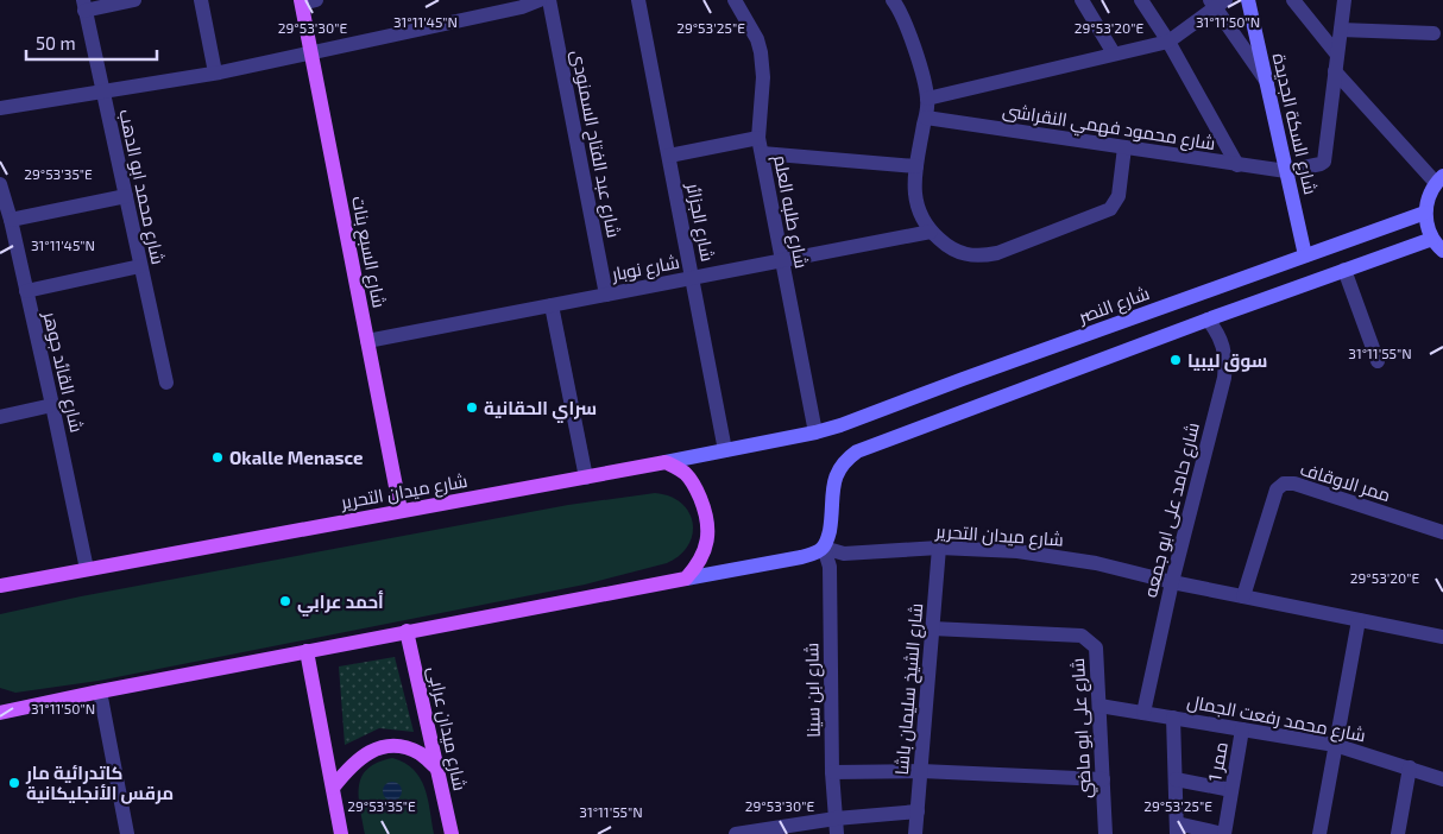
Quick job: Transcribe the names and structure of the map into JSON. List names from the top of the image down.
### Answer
{
  "streets": {
    "main road": [
      "شارع السكة الجديدة",
      "شارع السبع بنات",
      "شارع النصر",
      "شارع ميدان التحرير",
      "شارع ميدان عرابى"
    ],
    "street": [
      "شارع محمود فهمي النقراشى",
      "شارع عبد الفتاح السمنودى",
      "شارع محمد ابو الدهب",
      "شارع طلبه العلم",
      "شارع الجزائر",
      "شارع نوبار",
      "شارع القائد جوهر",
      "ممر الاوقاف",
      "شارع حامد على ابو جمعه",
      "شارع الشيخ سليمان باشا",
      "شارع ابن سينا",
      "شارع محمد رفعت الجمال",
      "شارع على ابو ماضي",
      "ممر 1"
    ]
  },
  "crossings": [
    ["شارع السكة الجديدة", "شارع محمود فهمي النقراشى"],
    ["شارع السكة الجديدة", "شارع النصر"],
    ["شارع عبد الفتاح السمنودى", "شارع نوبار"],
    ["شارع طلبه العلم", "شارع نوبار"],
    ["شارع طلبه العلم", "شارع النصر"],
    ["شارع طلبه العلم", "شارع ميدان التحرير"],
    ["شارع الجزائر", "شارع نوبار"],
    ["شارع الجزائر", "شارع ميدان التحرير"],
    ["شارع السبع بنات", "شارع نوبار"],
    ["شارع السبع بنات", "شارع ميدان التحرير"],
    ["شارع النصر", "شارع ميدان التحرير"],
    ["شارع القائد جوهر", "شارع ميدان التحرير"],
    ["ممر الاوقاف", "شارع ميدان التحرير"],
    ["شارع ميدان التحرير", "شارع حامد على ابو جمعه"],
    ["شارع ميدان التحرير", "شارع الشيخ سليمان باشا"],
    ["شارع ميدان التحرير", "شارع ابن سينا"],
    ["شارع حامد على ابو جمعه", "شارع محمد رفعت الجمال"],
    ["شارع الشيخ سليمان باشا", "شارع على ابو ماضي"],
    ["شارع محمد رفعت الجمال", "شارع على ابو ماضي"],
    ["شارع محمد رفعت الجمال", "ممر 1"]
  ],
  "places": [
    "سوق ليبيا",
    "سراي الحقانية",
    "Okalle Menasce",
    "أحمد عرابي",
    "كاتدرائية مار مرقس الأنجليكانية"
  ],
  "scale_bar": "50 m",
  "coordinates": [
    "31°11'45\"N",
    "31°11'50\"N",
    "29°53'30\"E",
    "29°53'25\"E",
    "29°53'20\"E",
    "29°53'35\"E",
    "31°11'55\"N"
  ]
}
